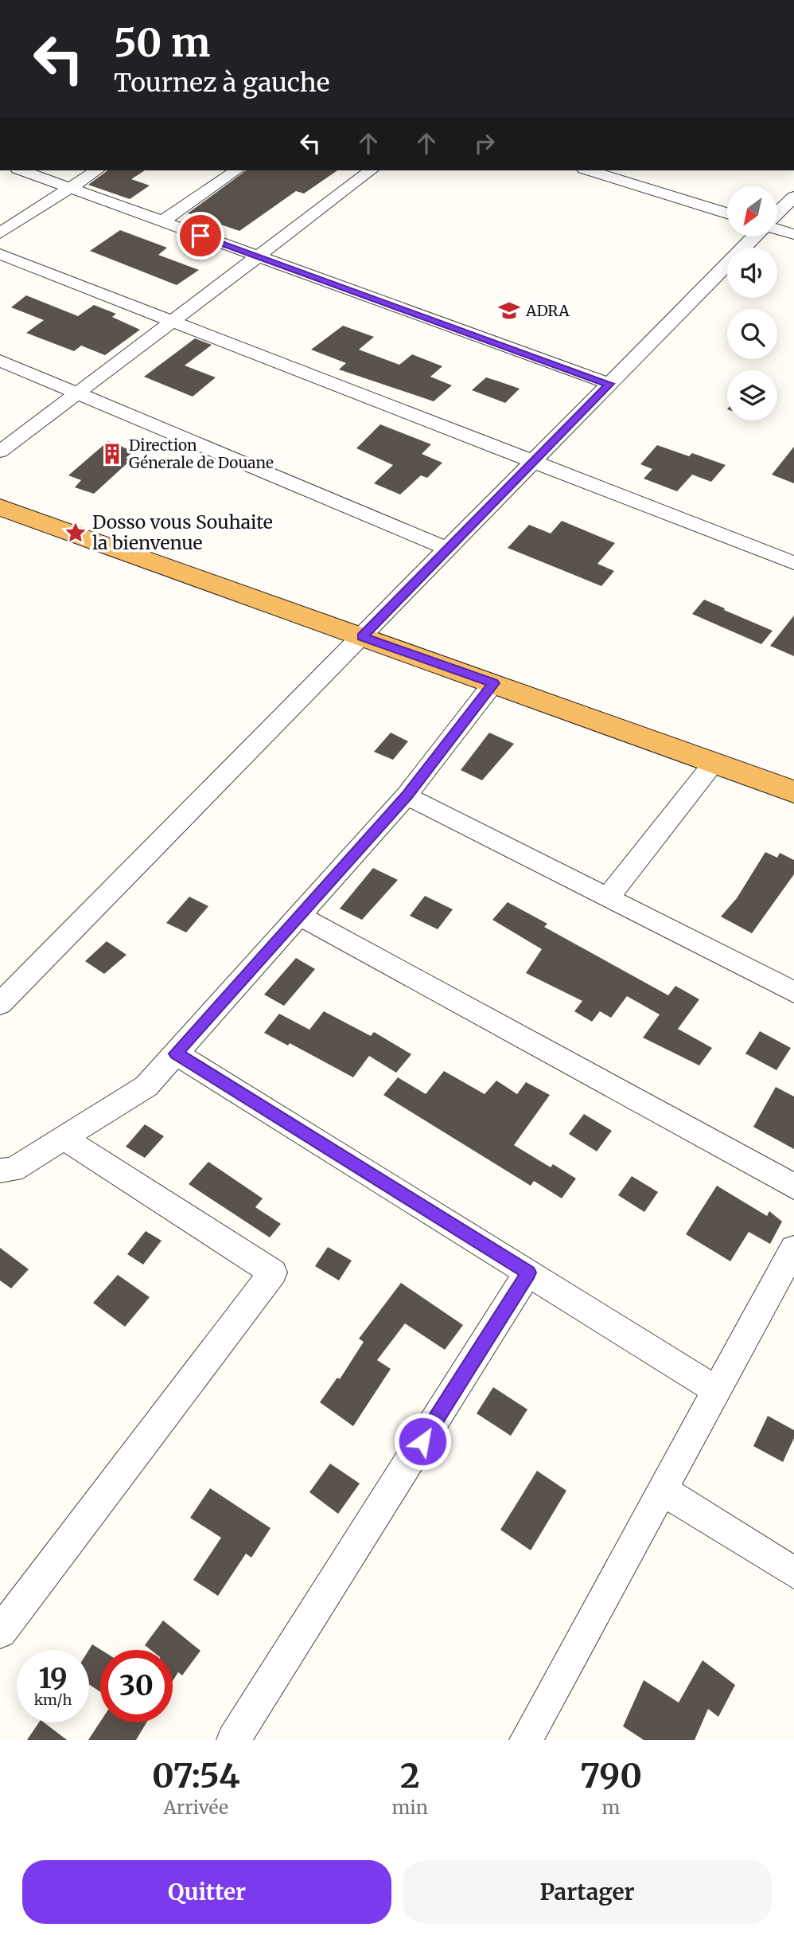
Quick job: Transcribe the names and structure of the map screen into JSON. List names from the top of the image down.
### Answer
{
  "places": {
    "school or university": ["ADRA"],
    "building": ["Direction Génerale de Douane"],
    "place": ["Dosso vous Souhaite la bienvenue"]
  },
  "north": "bottom left",
  "page": {
    "turn": ["50 m", "Tournez à gauche"],
    "speed": "19 km/h",
    "limit": "30",
    "eta": [
      "07:54",
      "Arrivée",
      "2",
      "min",
      "790",
      "m"
    ],
    "buttons": ["Quitter", "Partager"]
  }
}
